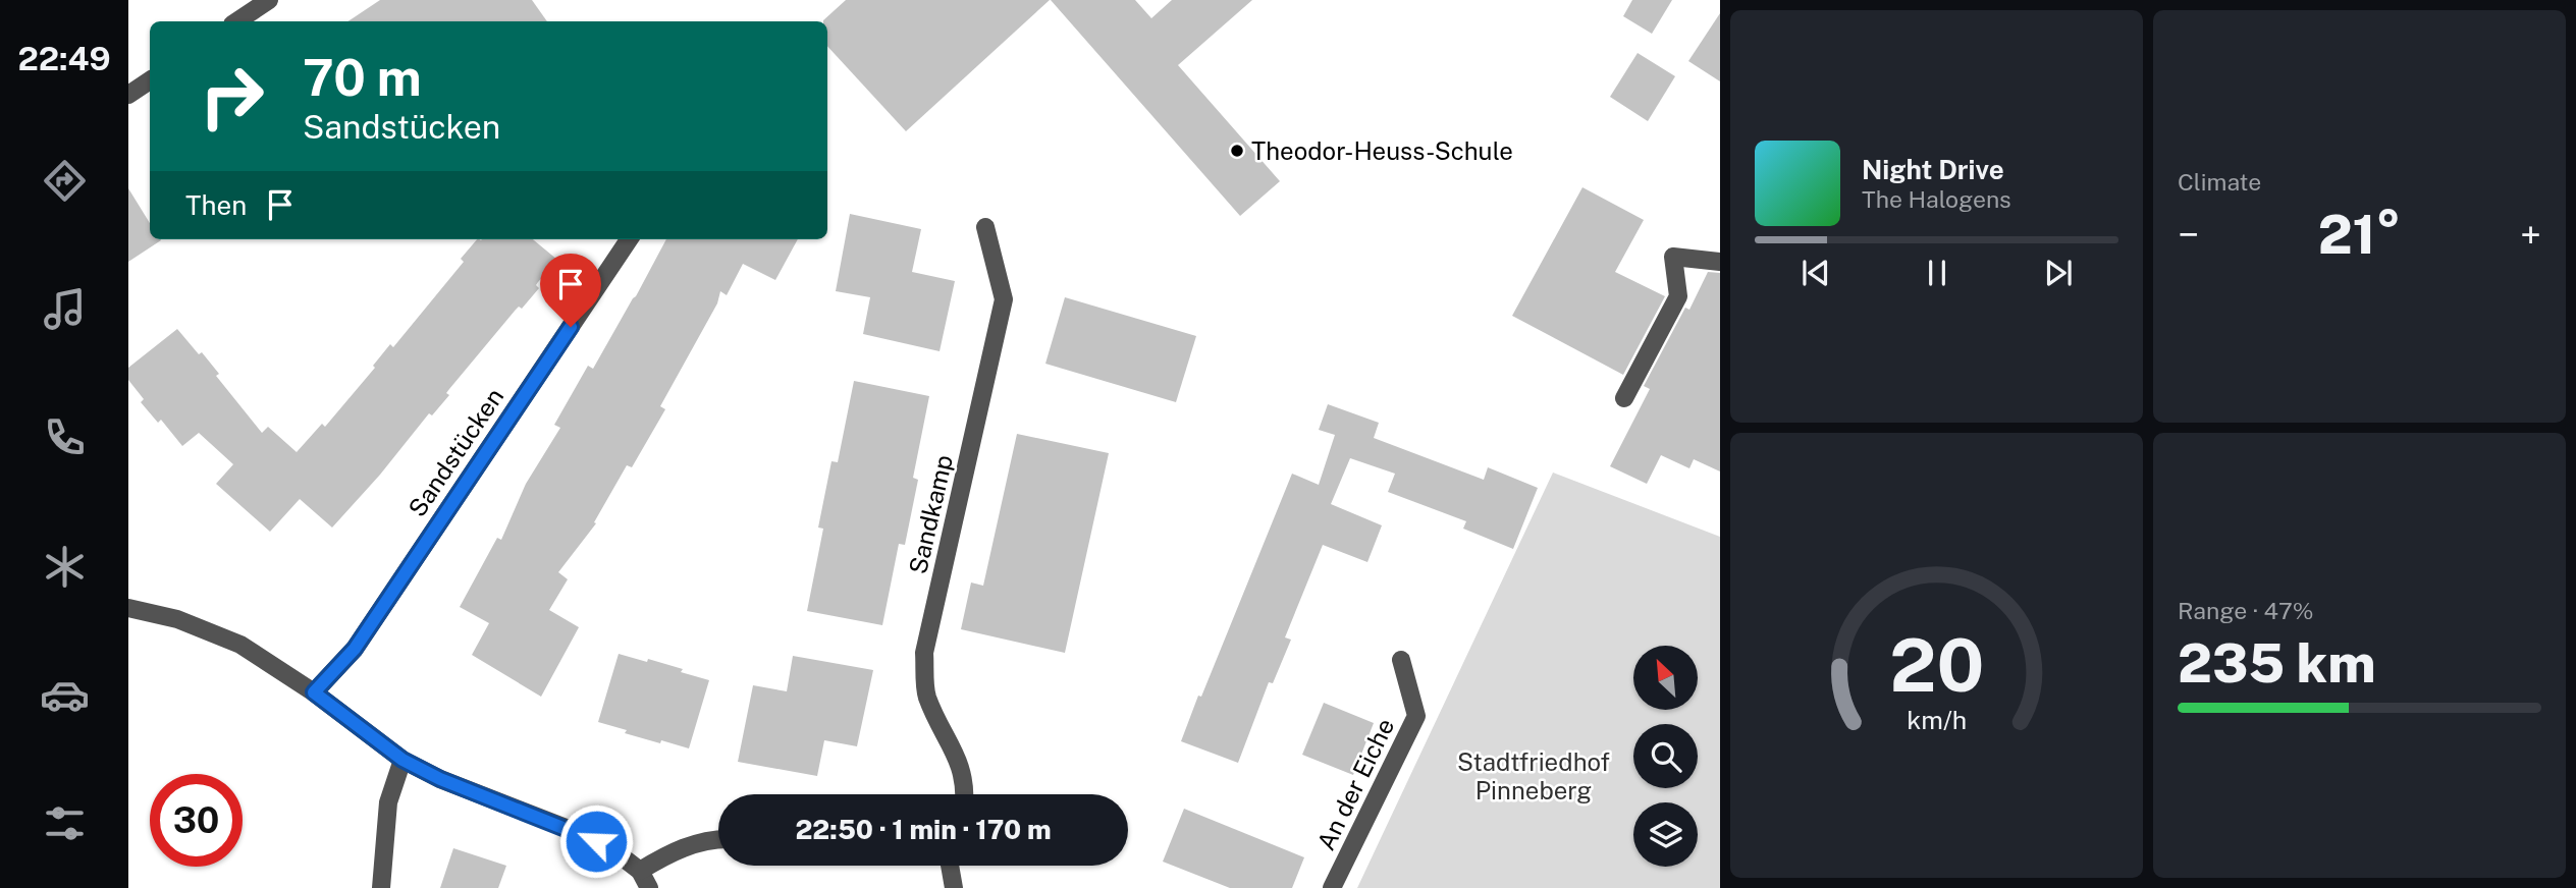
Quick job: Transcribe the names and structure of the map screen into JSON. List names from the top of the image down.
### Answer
{
  "streets": {
    "street": ["Sandstücken", "Sandkamp", "An der Eiche"]
  },
  "parks": ["Stadtfriedhof Pinneberg"],
  "places": ["Theodor-Heuss-Schule"],
  "north": "top left",
  "page": {
    "tabs": "22:49",
    "tile": [
      "Climate",
      ["Range · 47%", "235 km"]
    ],
    "turn": ["70 m", "Sandstücken"],
    "song": ["Night Drive", "The Halogens"],
    "then": "Then",
    "heat": ["−", "21°", "+"],
    "limit": "30",
    "trip": "22:50 · 1 min · 170 m",
    "gauge": ["20", "km/h"]
  }
}
